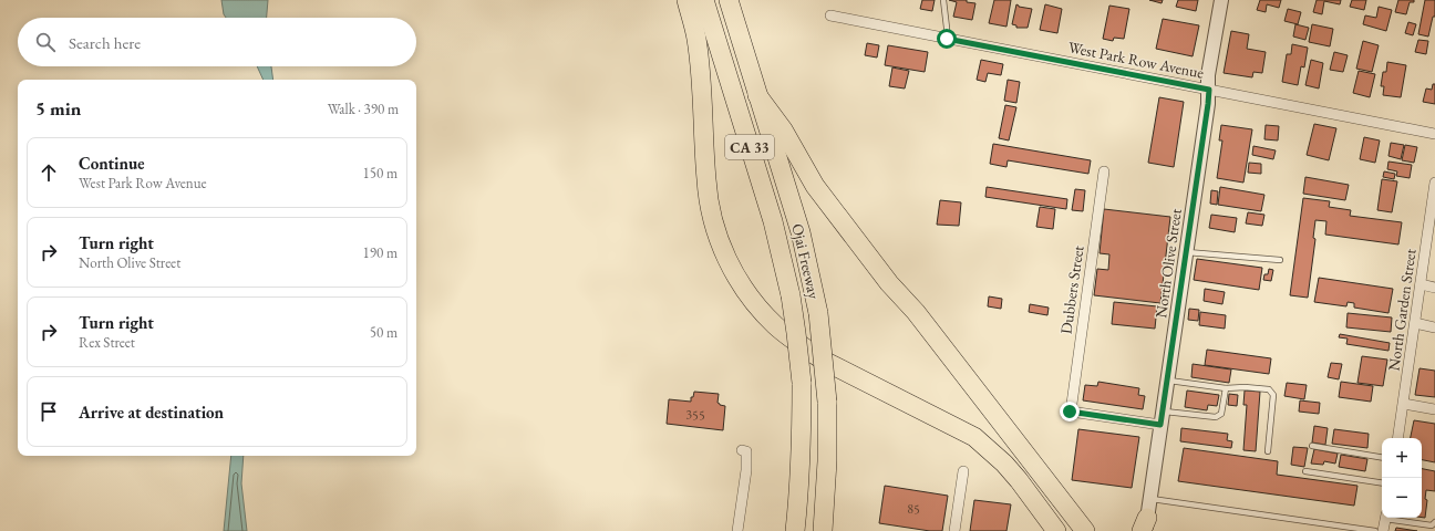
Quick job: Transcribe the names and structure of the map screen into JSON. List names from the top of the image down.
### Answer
{
  "streets": {
    "highway": ["CA 33", "Ojai Freeway"],
    "street": [
      "West Park Row Avenue",
      "North Olive Street",
      "Dubbers Street",
      "North Garden Street"
    ]
  },
  "crossings": [
    ["West Park Row Avenue", "North Olive Street"],
    ["North Olive Street", "Dubbers Street"]
  ],
  "house_numbers": ["355", "85"],
  "page": {
    "search": "Search here",
    "heading": ["5 min", "Walk · 390 m"],
    "list": [
      ["Continue", "West Park Row Avenue", "150 m"],
      ["Turn right", "North Olive Street", "190 m"],
      ["Turn right", "Rex Street", "50 m"],
      "Arrive at destination"
    ],
    "map_buttons": ["+", "−"]
  }
}
